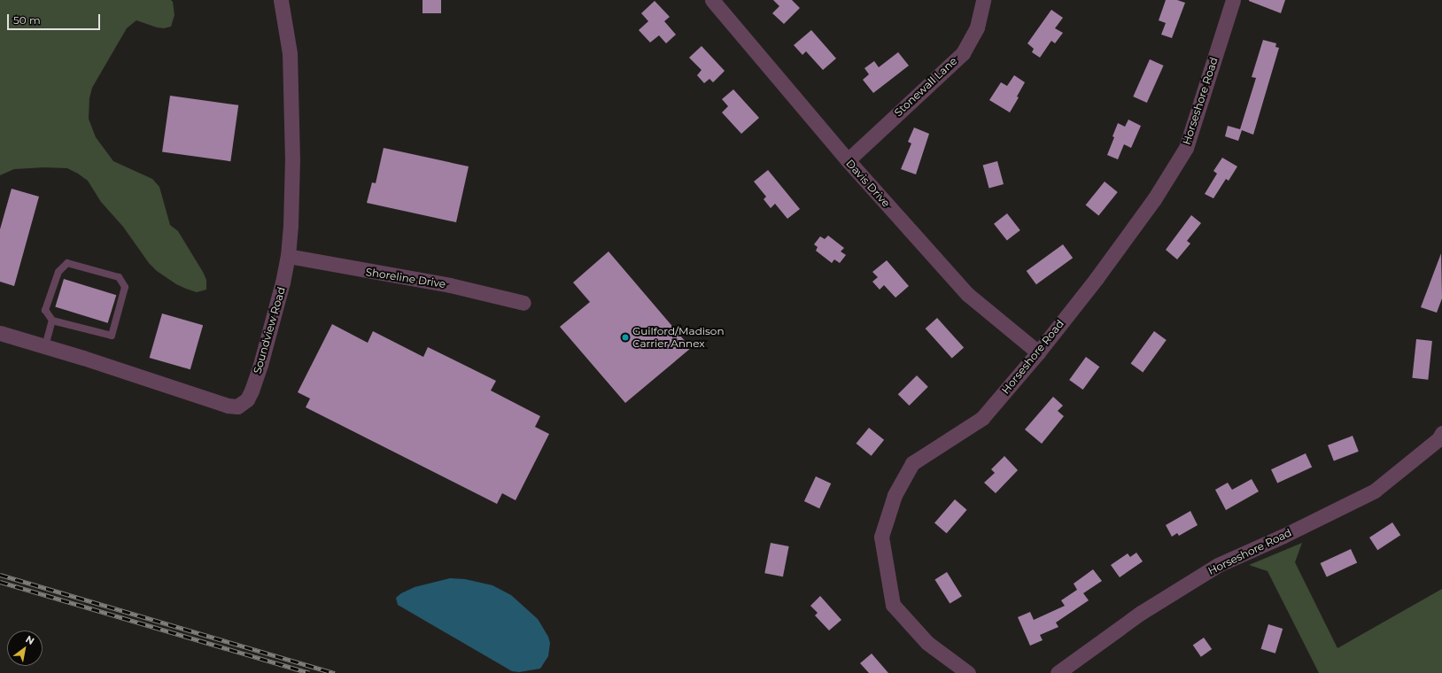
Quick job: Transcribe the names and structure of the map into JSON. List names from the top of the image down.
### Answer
{
  "streets": {
    "street": [
      "Stonewall Lane",
      "Horseshore Road",
      "Davis Drive",
      "Shoreline Drive",
      "Soundview Road"
    ]
  },
  "crossings": [
    ["Stonewall Lane", "Davis Drive"],
    ["Horseshore Road", "Davis Drive"],
    ["Shoreline Drive", "Soundview Road"]
  ],
  "places": ["Guilford/Madison Carrier Annex"],
  "scale_bar": "50 m",
  "north": "top right"
}
